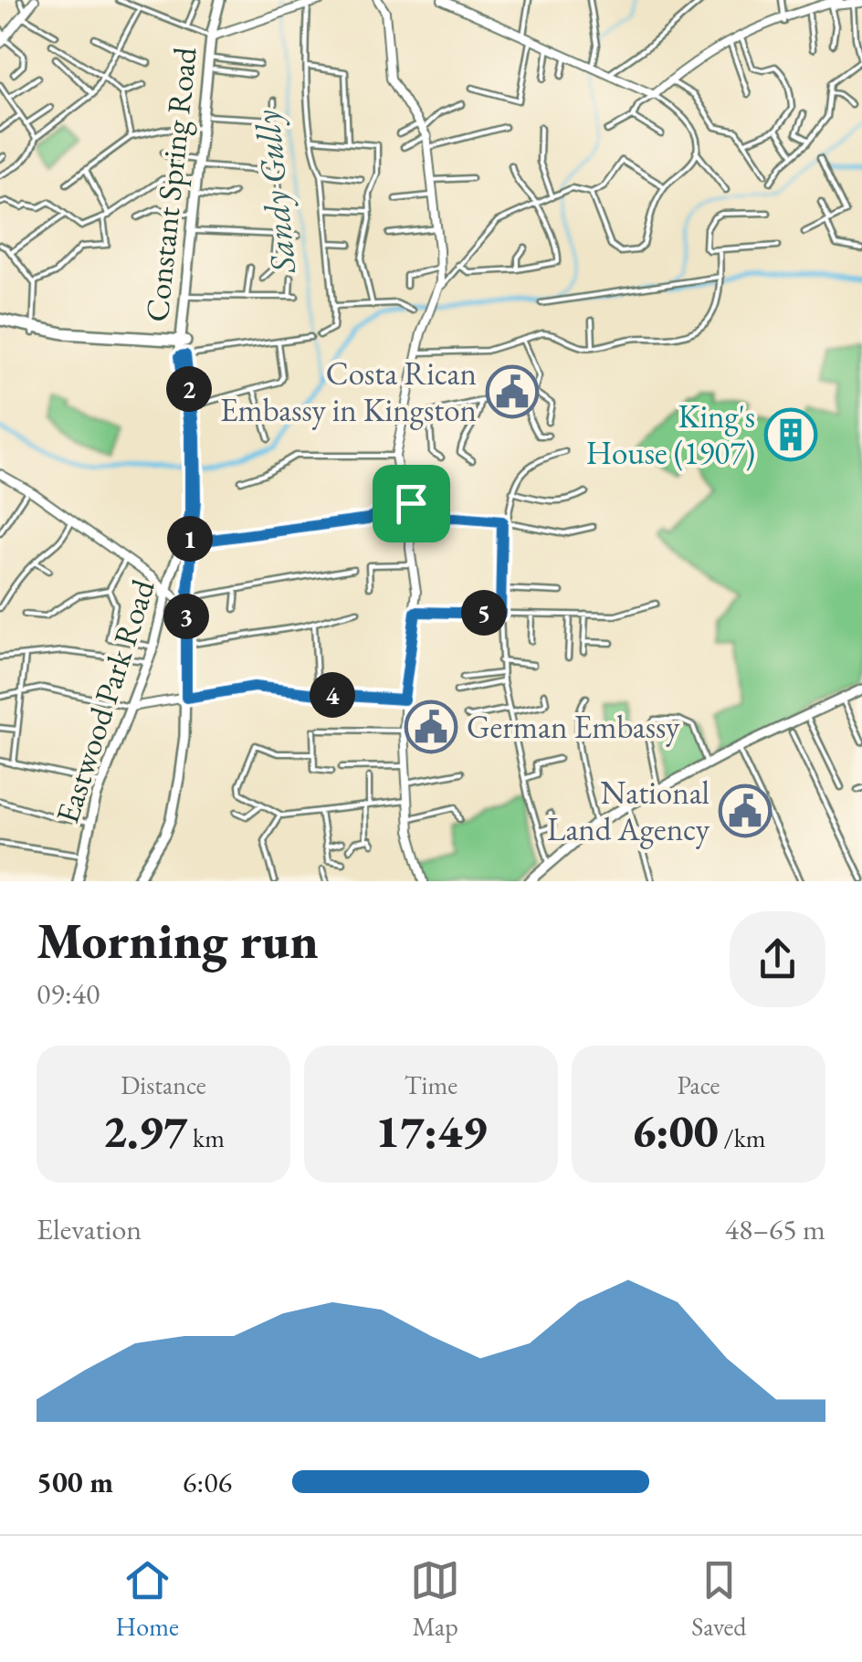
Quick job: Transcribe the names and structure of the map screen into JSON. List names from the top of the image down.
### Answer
{
  "streets": {
    "main road": ["Constant Spring Road", "Eastwood Park Road"]
  },
  "crossings": [
    ["Constant Spring Road", "Eastwood Park Road"]
  ],
  "water": ["Sandy Gully"],
  "places": {
    "public building": ["Costa Rican Embassy in Kingston", "German Embassy", "National Land Agency"],
    "building": ["King's House (1907)"]
  },
  "page": {
    "pins": [
      "2",
      "1",
      "5",
      "3",
      "4"
    ],
    "heading": ["Morning run", "09:40"],
    "stats": [
      ["Distance", "2.97 km"],
      ["Time", "17:49"],
      ["Pace", "6:00 /km"]
    ],
    "chart": ["Elevation", "48–65 m"],
    "list": [
      {
        "name": "500 m",
        "note": "6:06"
      }
    ],
    "tabs": ["Home", "Map", "Saved"]
  }
}
